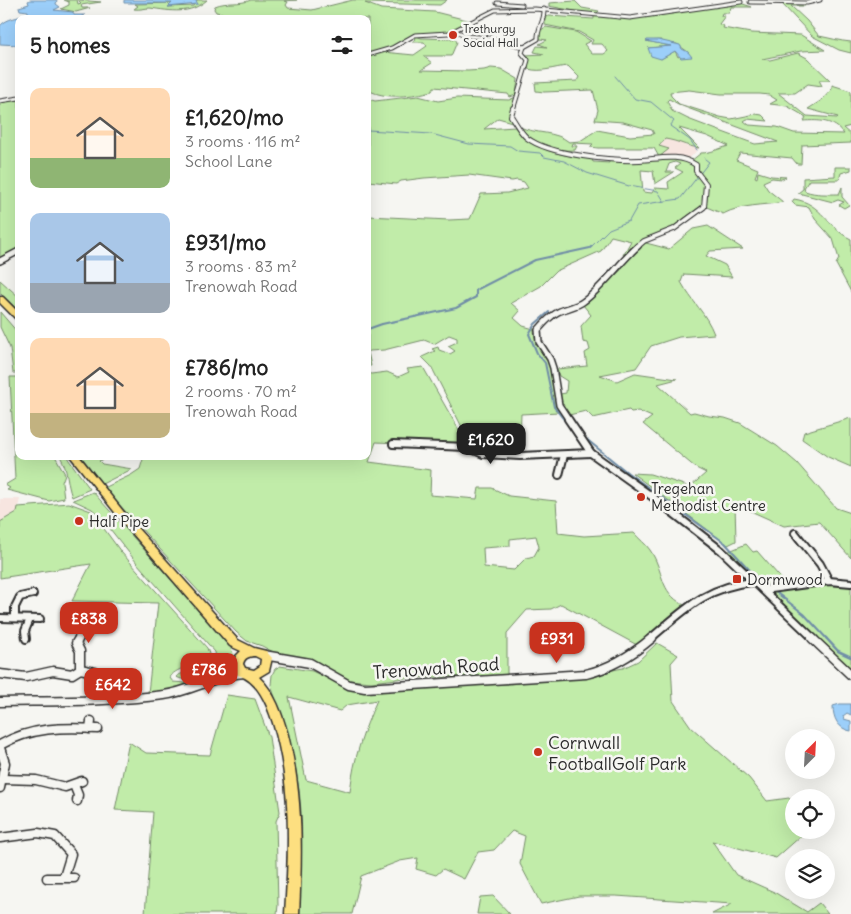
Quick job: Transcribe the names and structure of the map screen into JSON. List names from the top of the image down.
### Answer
{
  "streets": {
    "street": ["Trenowah Road"]
  },
  "places": {
    "other": [
      "Trethurgy Social Hall",
      "Tregehan Methodist Centre",
      "Half Pipe",
      "Cornwall FootballGolf Park"
    ],
    "transit": ["Dormwood"]
  },
  "north": "top right",
  "page": {
    "heading": "5 homes",
    "list": [
      {
        "name": "£1,620/mo",
        "note": "3 rooms · 116 m² · School Lane"
      },
      {
        "name": "£931/mo",
        "note": "3 rooms · 83 m² · Trenowah Road"
      },
      {
        "name": "£786/mo",
        "note": "2 rooms · 70 m² · Trenowah Road"
      }
    ],
    "price": [
      "£1,620",
      "£838",
      "£931",
      "£786",
      "£642"
    ]
  }
}
